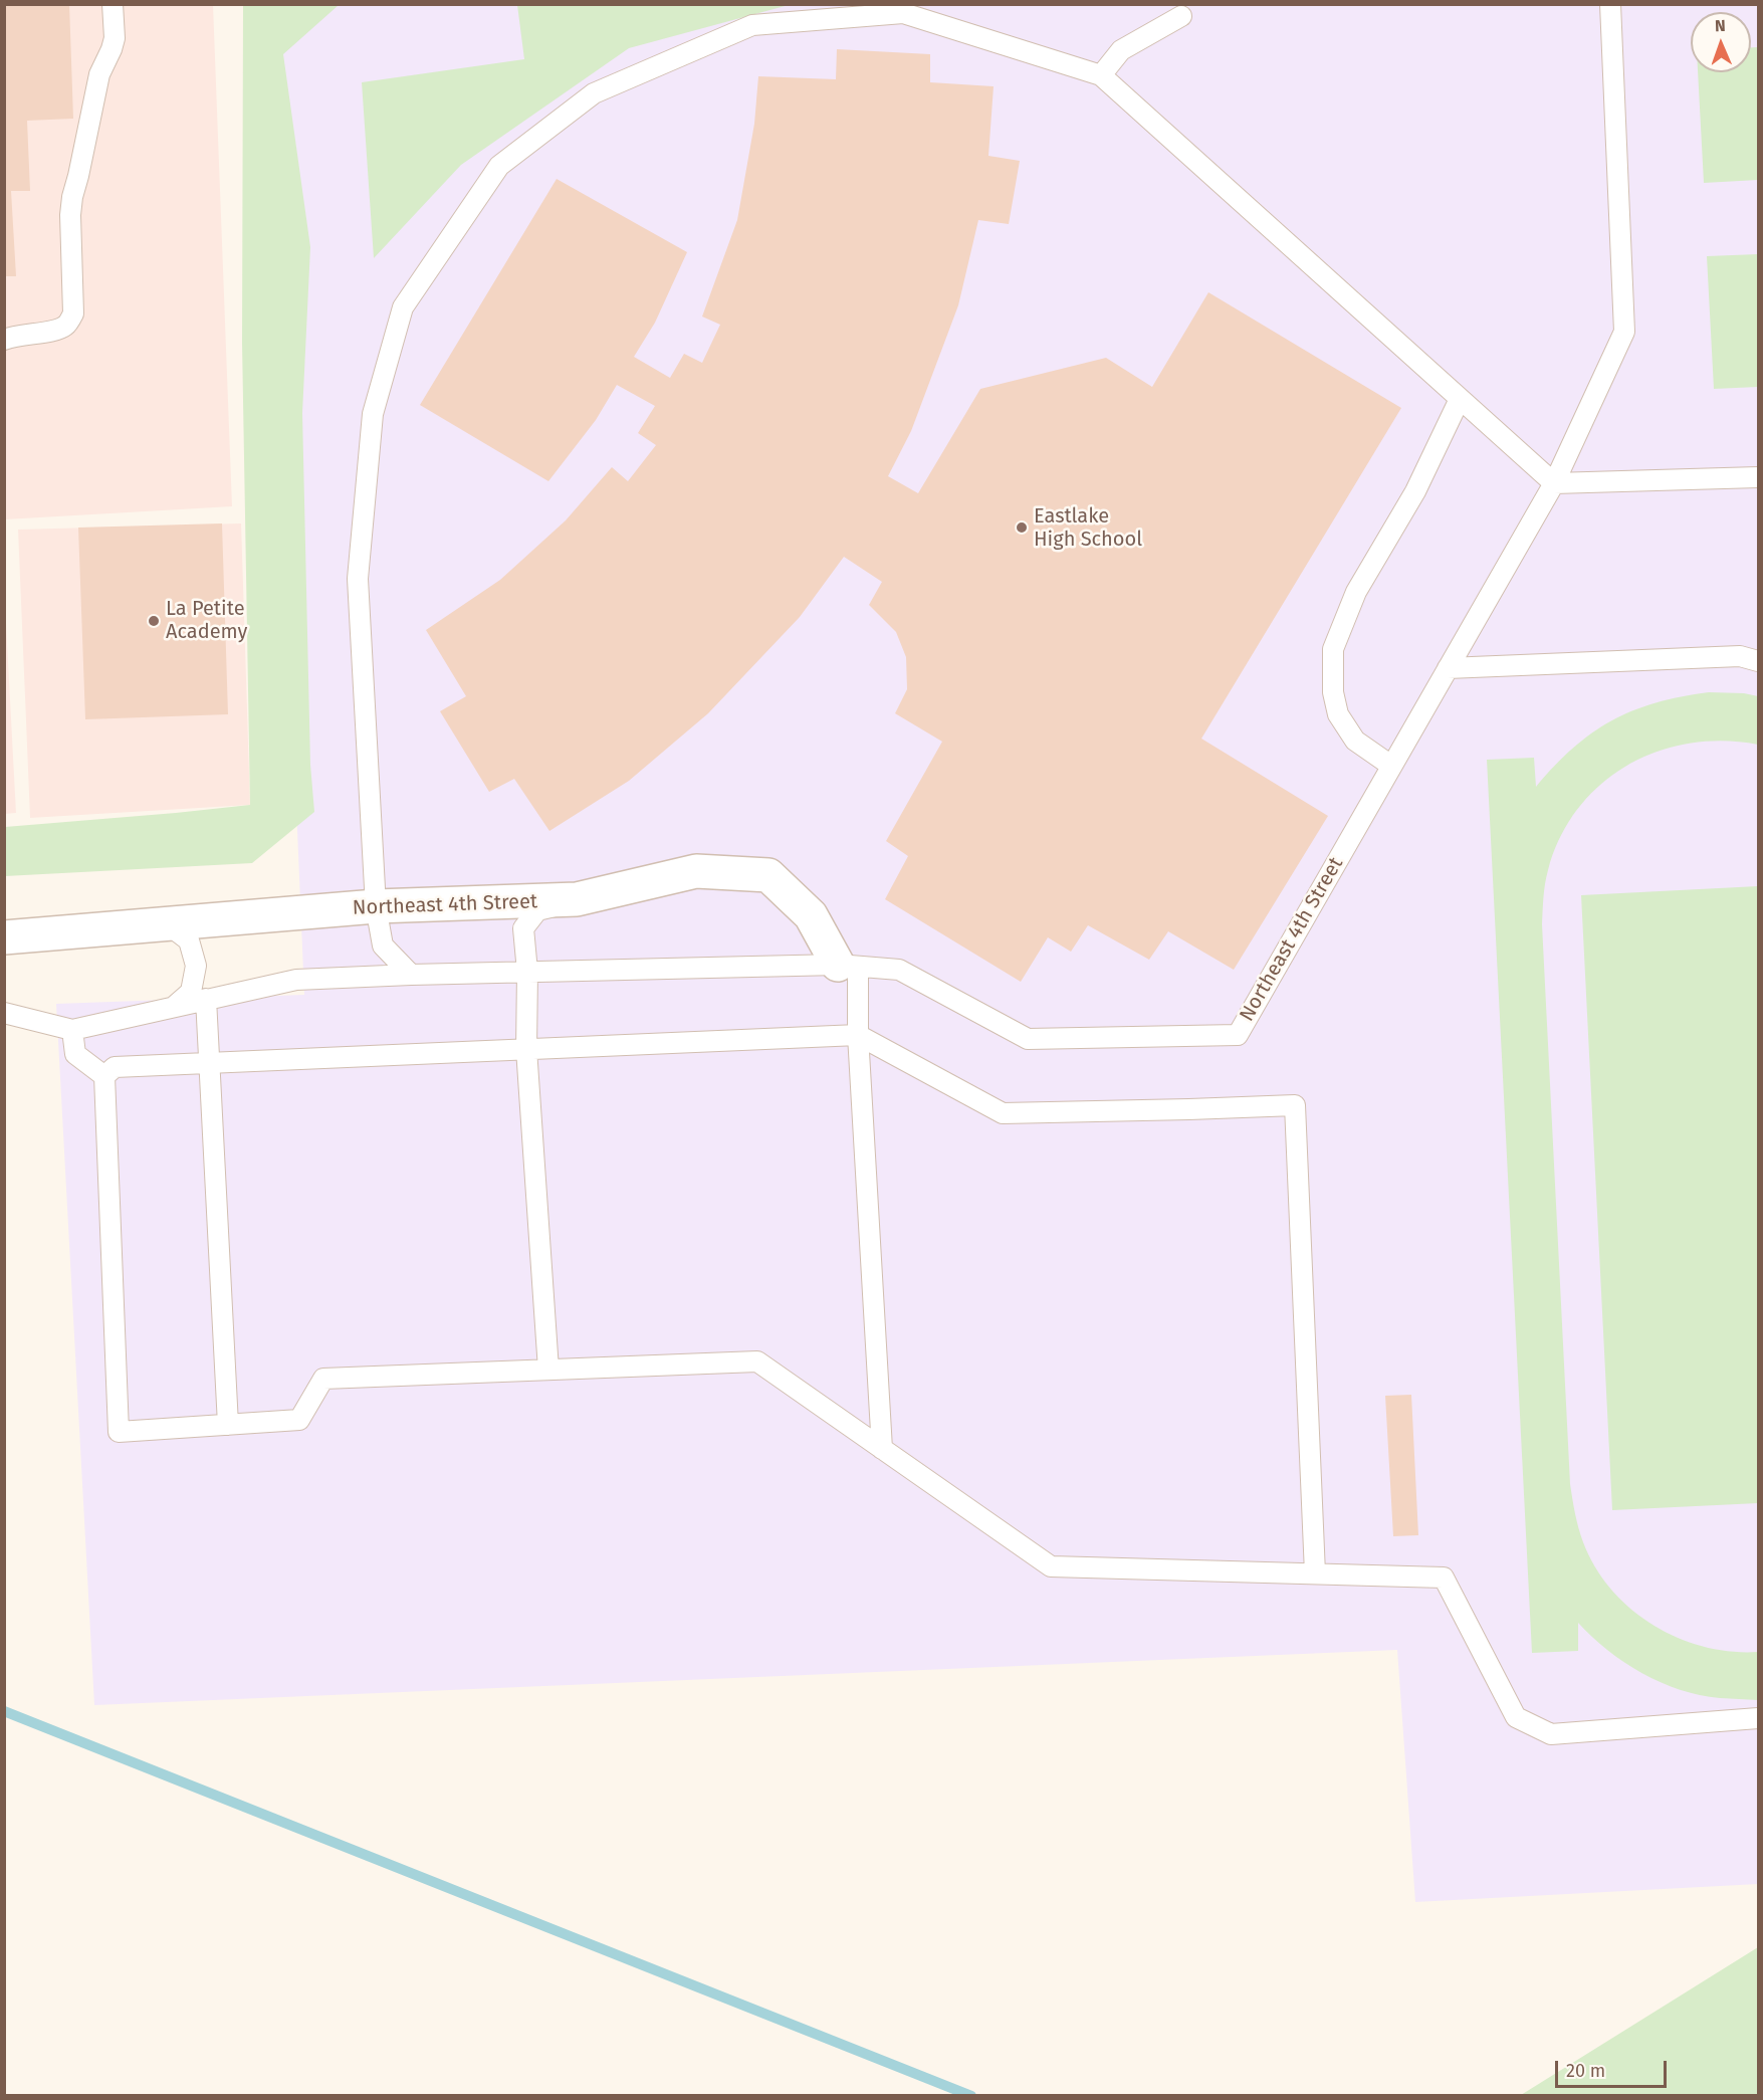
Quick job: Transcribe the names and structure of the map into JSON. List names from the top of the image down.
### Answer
{
  "streets": {
    "street": ["Northeast 4th Street"]
  },
  "places": ["Eastlake High School", "La Petite Academy"],
  "scale_bar": "20 m",
  "north": "top"
}
